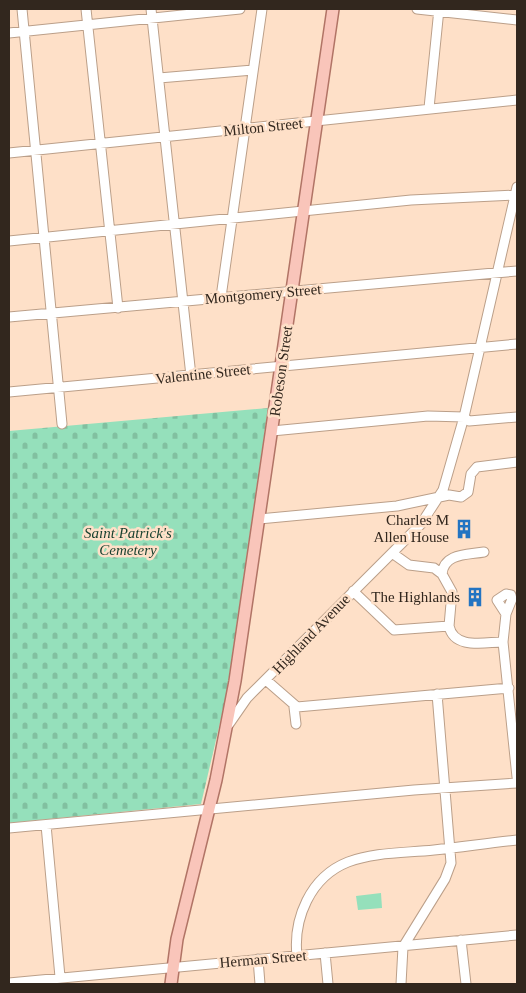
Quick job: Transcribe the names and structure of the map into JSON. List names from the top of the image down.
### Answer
{
  "streets": {
    "main road": ["Robeson Street", "Highland Avenue"],
    "street": [
      "Milton Street",
      "Montgomery Street",
      "Valentine Street",
      "Herman Street"
    ]
  },
  "crossings": [
    ["Milton Street", "Robeson Street"],
    ["Montgomery Street", "Robeson Street"],
    ["Montgomery Street", "Highland Avenue"],
    ["Robeson Street", "Valentine Street"],
    ["Robeson Street", "Highland Avenue"],
    ["Valentine Street", "Highland Avenue"],
    ["Highland Avenue", "Herman Street"]
  ],
  "parks": ["Saint Patrick's Cemetery"],
  "places": {
    "building": ["Charles M Allen House", "The Highlands"]
  }
}
